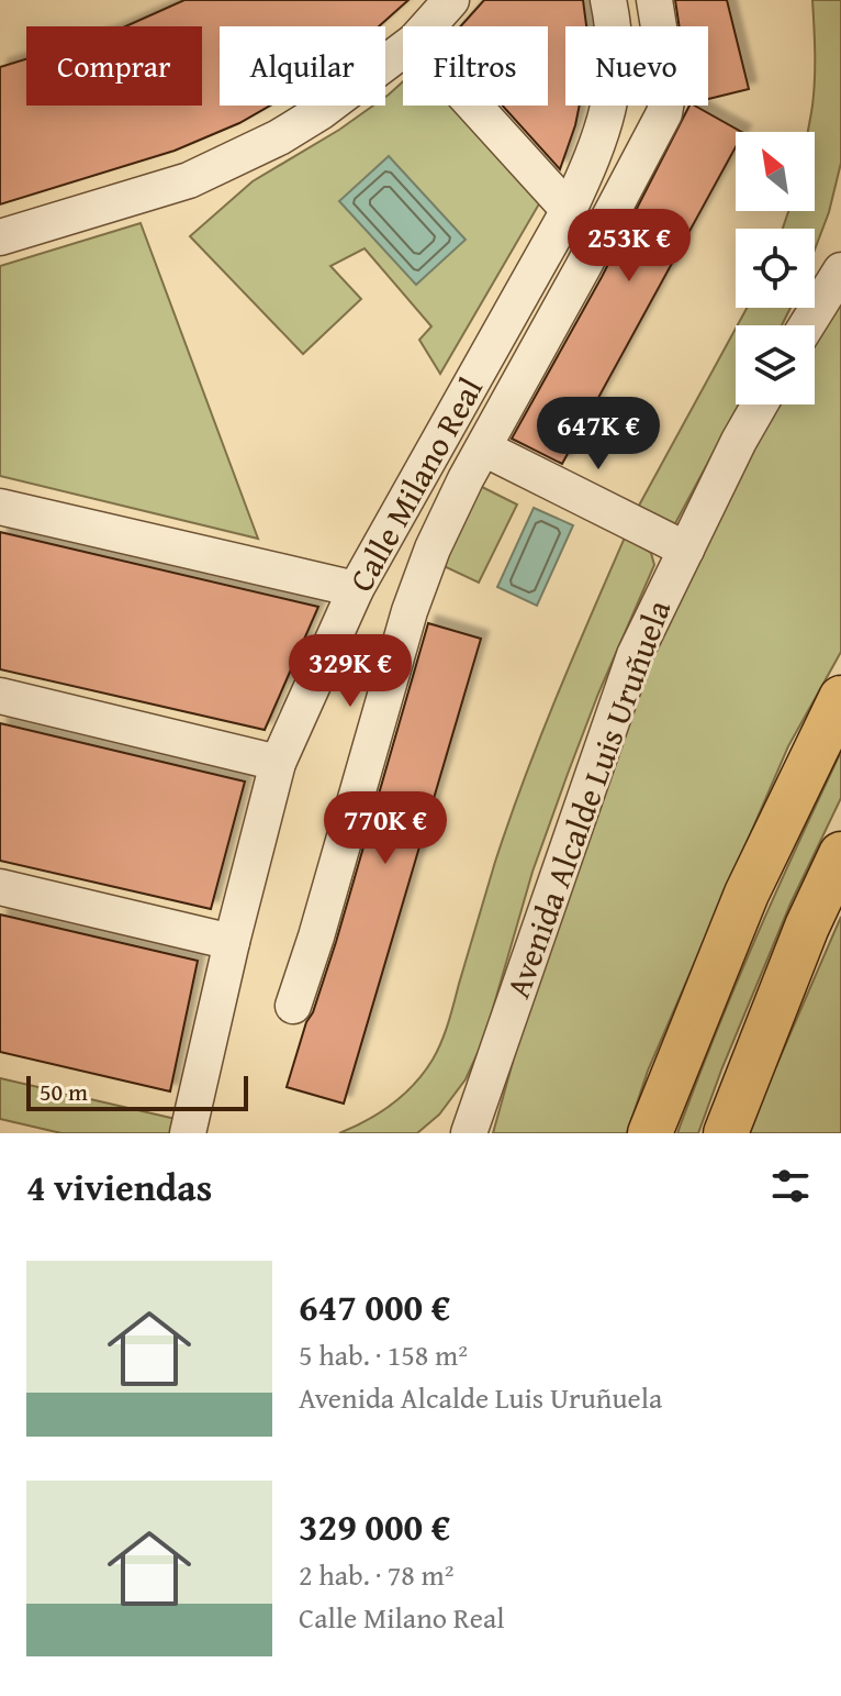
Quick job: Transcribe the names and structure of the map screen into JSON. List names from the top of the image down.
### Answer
{
  "streets": {
    "street": ["Calle Milano Real", "Avenida Alcalde Luis Uruñuela"]
  },
  "scale_bar": "50 m",
  "north": "top left",
  "page": {
    "chip": [
      "Comprar",
      "Alquilar",
      "Filtros",
      "Nuevo"
    ],
    "price": [
      "253K €",
      "647K €",
      "329K €",
      "770K €"
    ],
    "scale": "50 m",
    "heading": "4 viviendas",
    "list": [
      {
        "name": "647 000 €",
        "note": "5 hab. · 158 m² · Avenida Alcalde Luis Uruñuela"
      },
      {
        "name": "329 000 €",
        "note": "2 hab. · 78 m² · Calle Milano Real"
      }
    ]
  }
}
